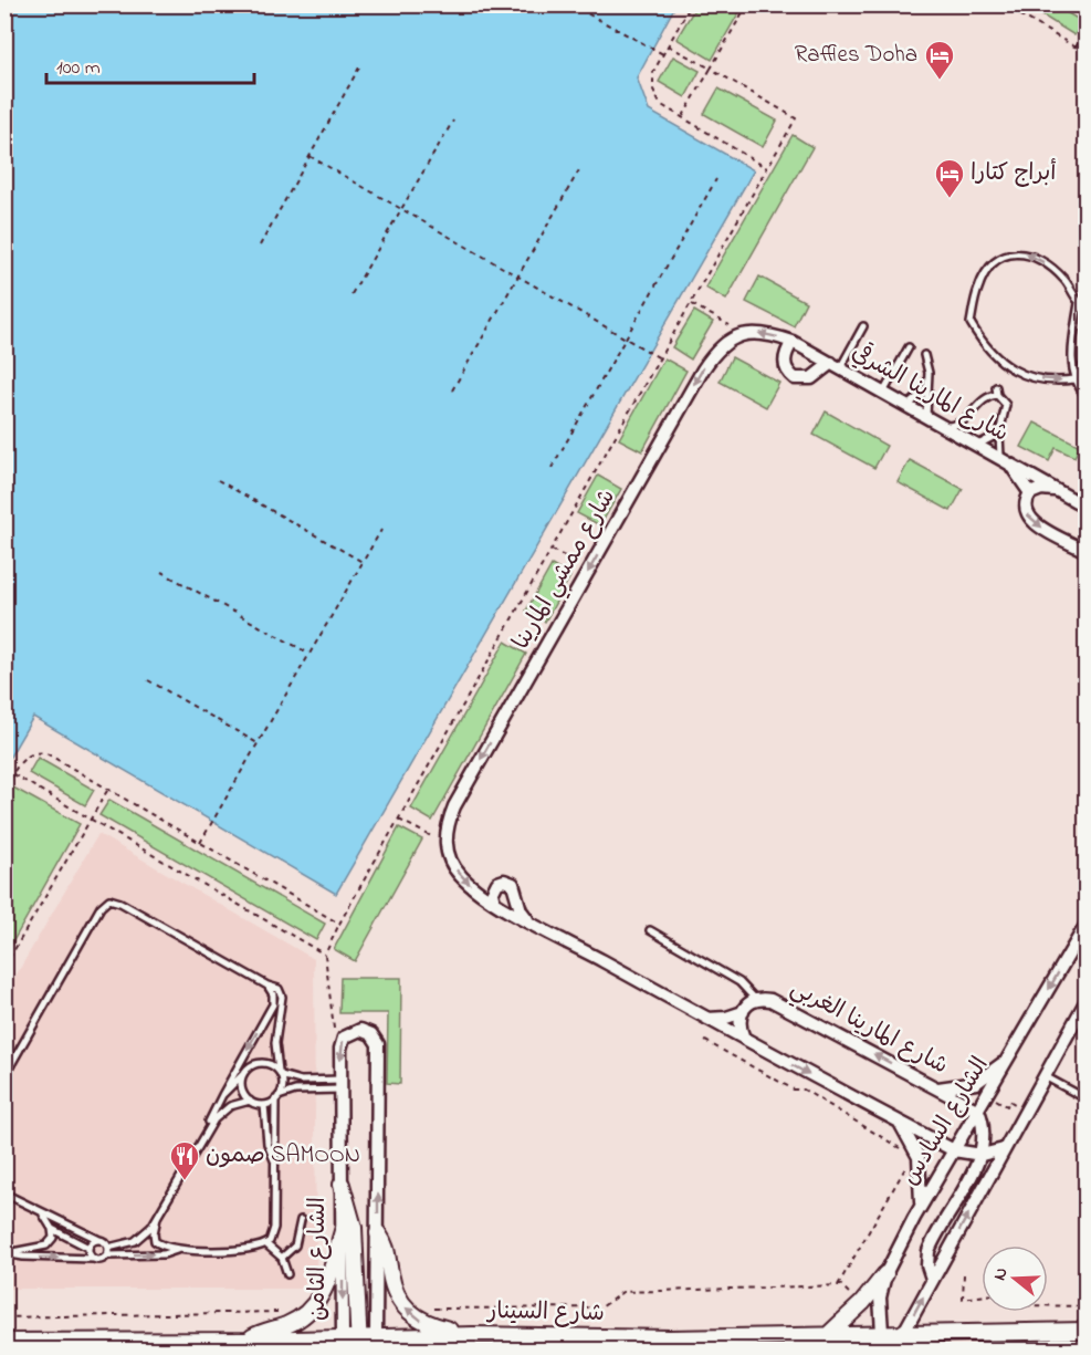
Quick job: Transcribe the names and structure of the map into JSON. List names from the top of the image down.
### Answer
{
  "streets": {
    "street": [
      "شارع المارينا الشرقي",
      "شارع ممشي المارينا",
      "شارع المارينا الغربي",
      "الشارع السادس",
      "الشارع الثامن",
      "شارع السينار"
    ]
  },
  "crossings": [
    ["شارع المارينا الشرقي", "شارع ممشي المارينا"],
    ["شارع المارينا الغربي", "الشارع السادس"],
    ["الشارع السادس", "شارع السينار"],
    ["الشارع الثامن", "شارع السينار"]
  ],
  "one_way": ["شارع ممشي المارينا"],
  "places": {
    "hotel": ["Raffles Doha", "أبراج كتارا"],
    "restaurant": ["صمون SAMOON"]
  },
  "scale_bar": "100 m",
  "north": "left"
}
